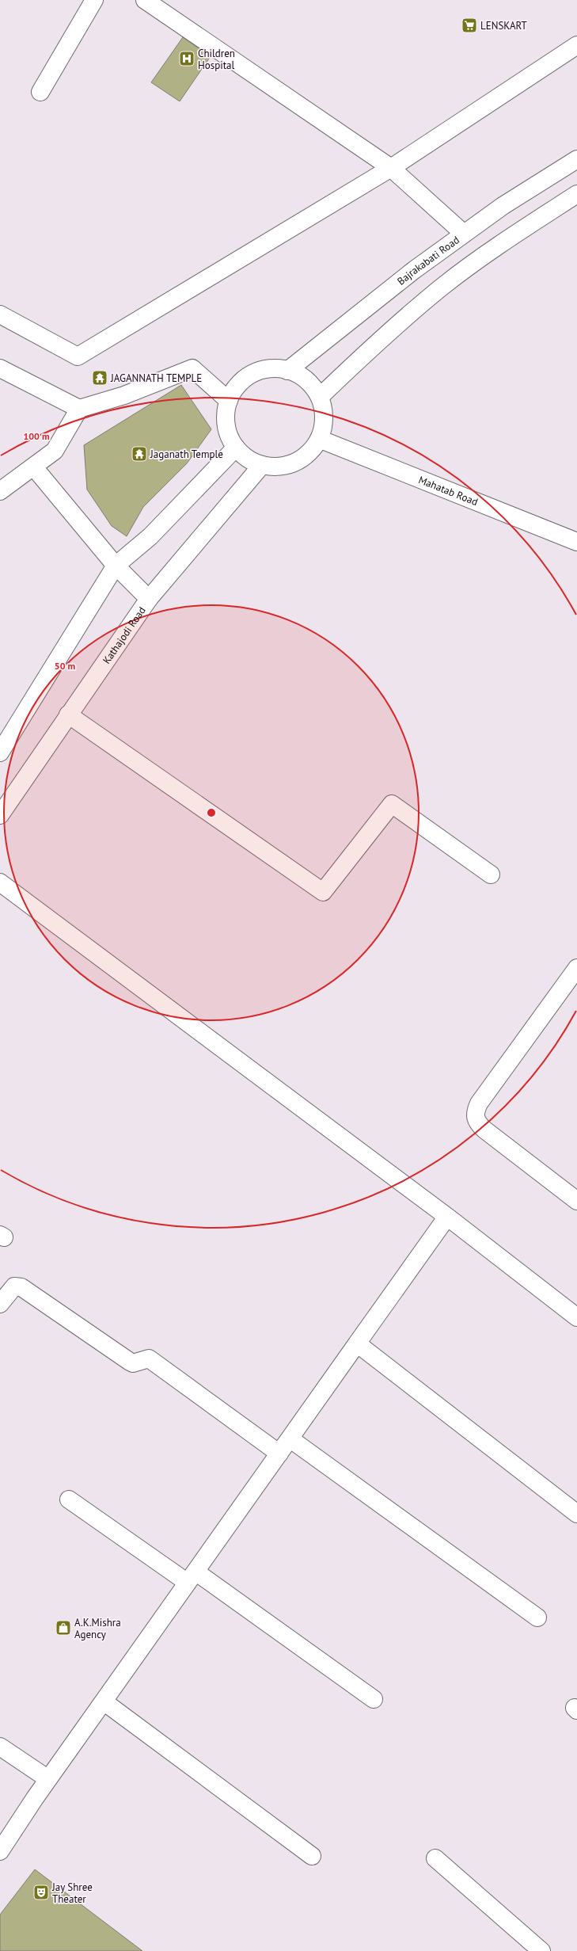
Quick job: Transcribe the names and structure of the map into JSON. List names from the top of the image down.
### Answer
{
  "streets": {
    "street": ["Bajrakabati Road", "Mahatab Road", "Kathajodi Road"]
  },
  "crossings": [
    ["Bajrakabati Road", "Mahatab Road"],
    ["Bajrakabati Road", "Kathajodi Road"],
    ["Mahatab Road", "Kathajodi Road"]
  ],
  "places": {
    "supermarket": ["LENSKART"],
    "hospital": ["Children Hospital"],
    "temple": ["JAGANNATH TEMPLE", "Jaganath Temple"],
    "shop": ["A.K.Mishra Agency"],
    "theatre": ["Jay Shree Theater"]
  },
  "rings": ["100 m", "50 m"]
}
